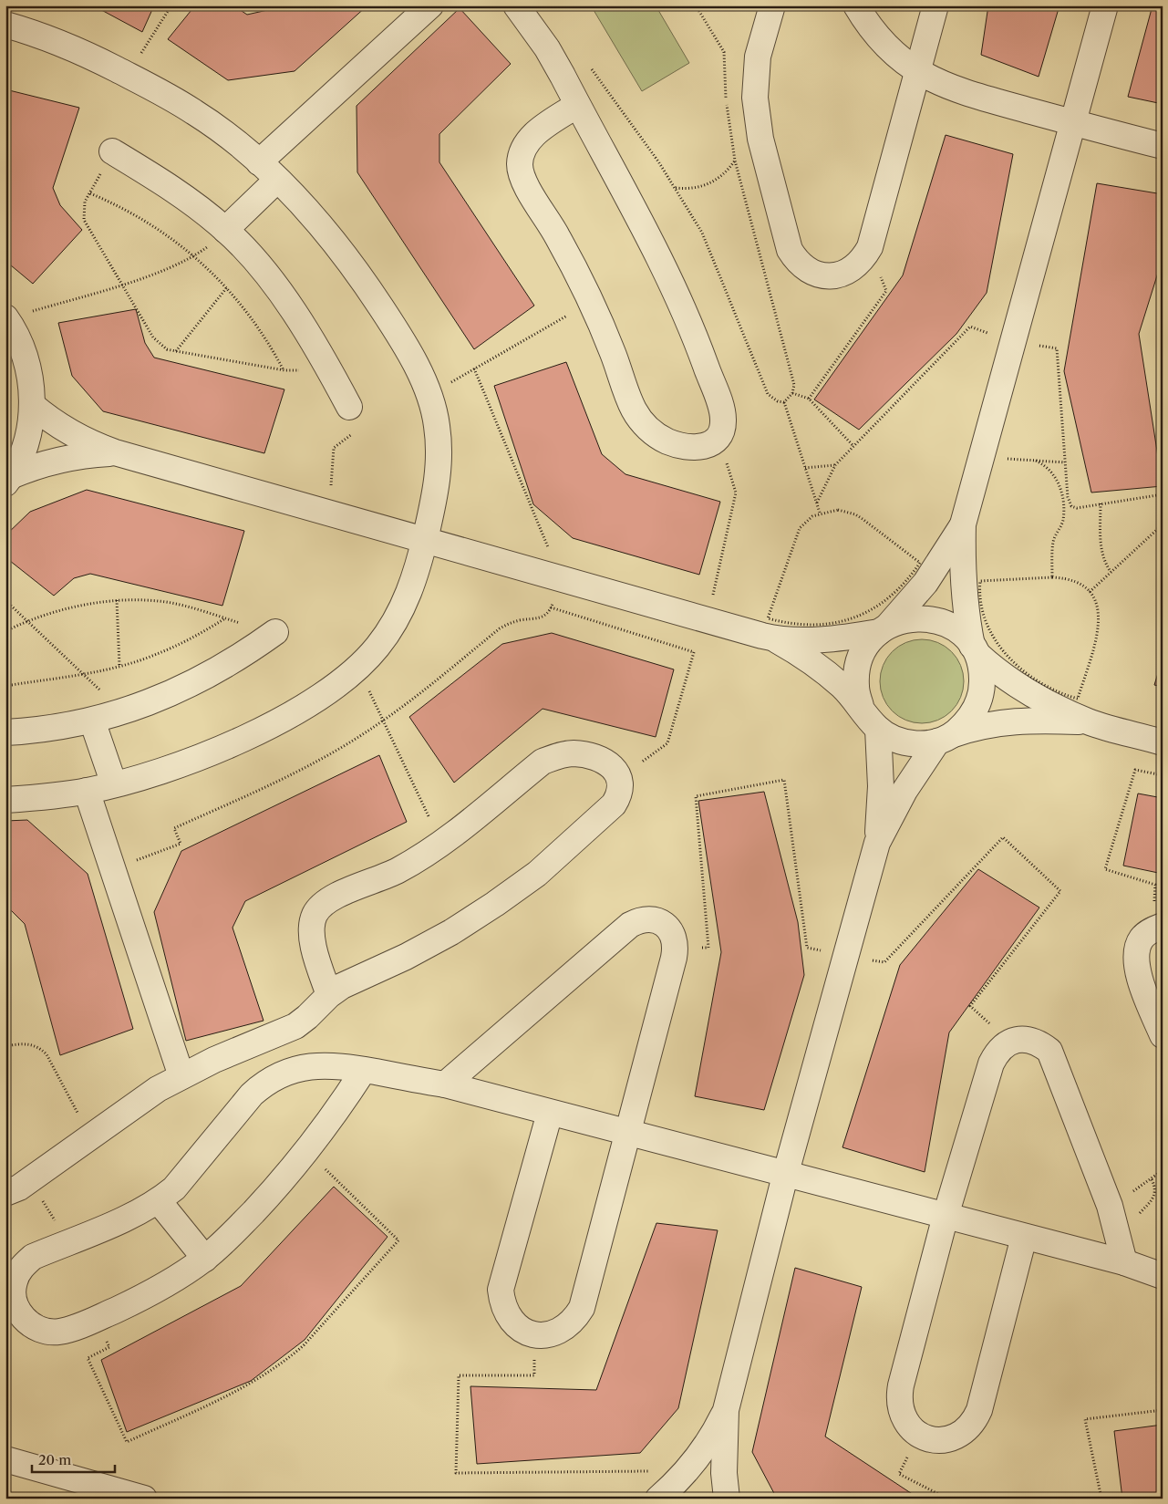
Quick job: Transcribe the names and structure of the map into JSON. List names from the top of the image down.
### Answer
{
  "scale_bar": "20 m"
}
